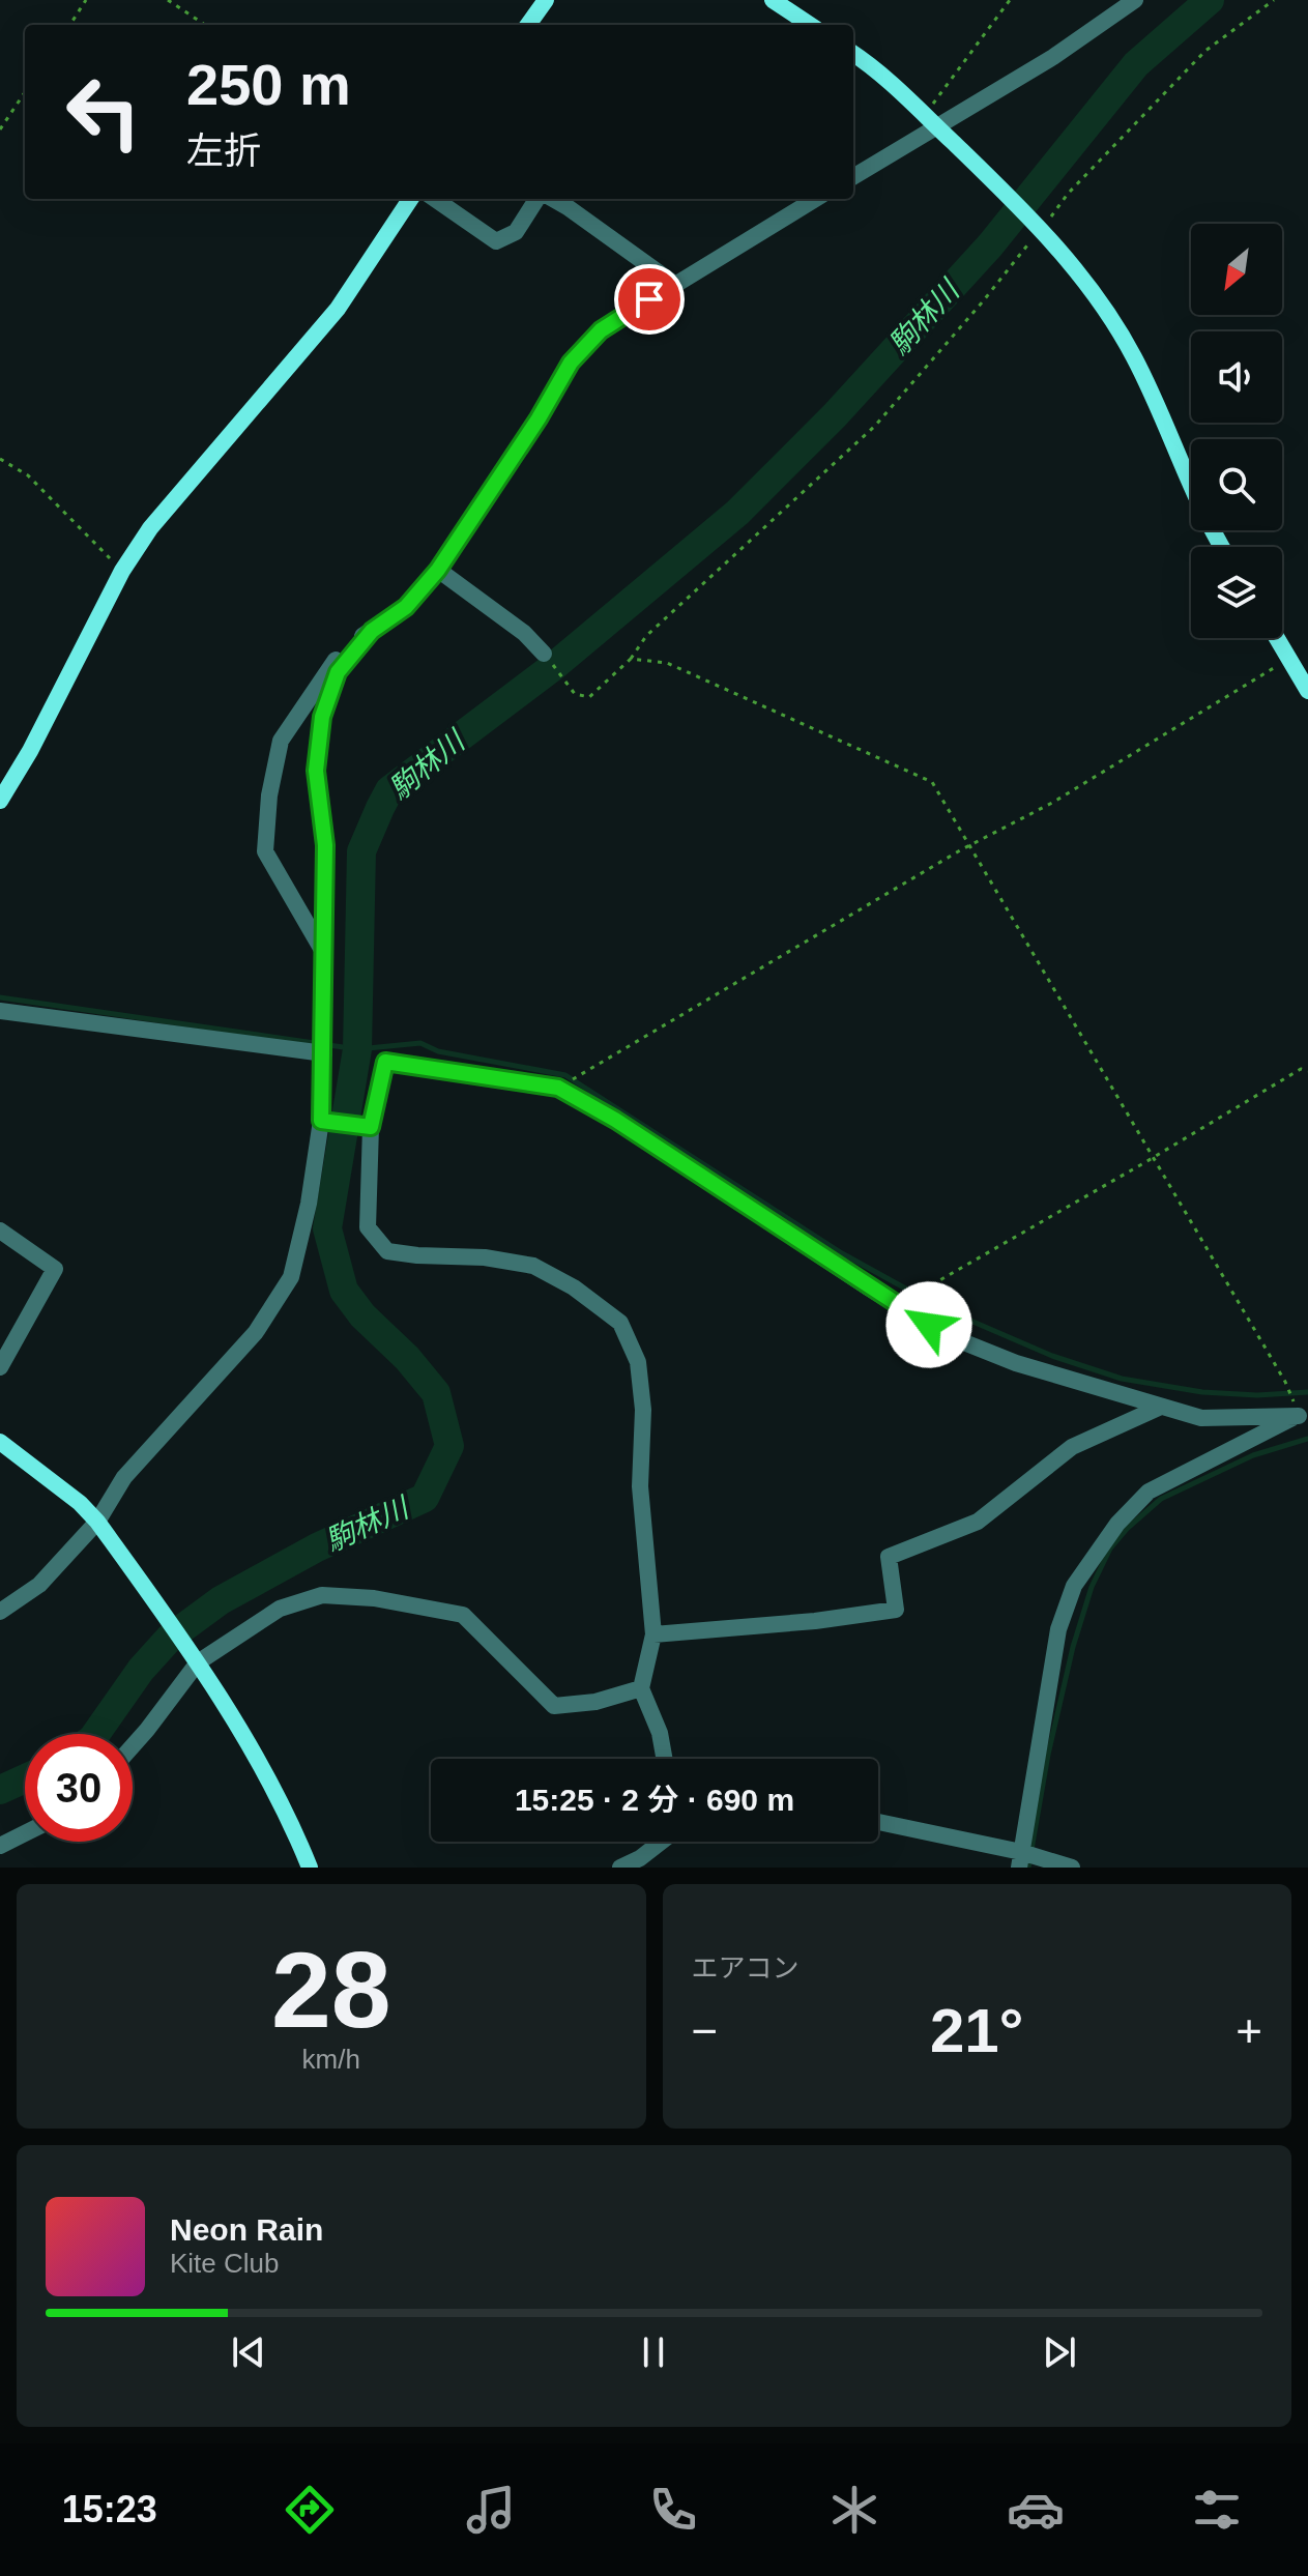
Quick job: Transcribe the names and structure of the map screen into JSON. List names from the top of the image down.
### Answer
{
  "water": ["駒林川"],
  "north": "bottom left",
  "page": {
    "turn": ["250 m", "左折"],
    "limit": "30",
    "trip": "15:25 · 2 分 · 690 m",
    "tile": [
      ["28", "km/h"],
      "エアコン"
    ],
    "heat": ["−", "21°", "+"],
    "song": ["Neon Rain", "Kite Club"],
    "tabs": "15:23"
  }
}
